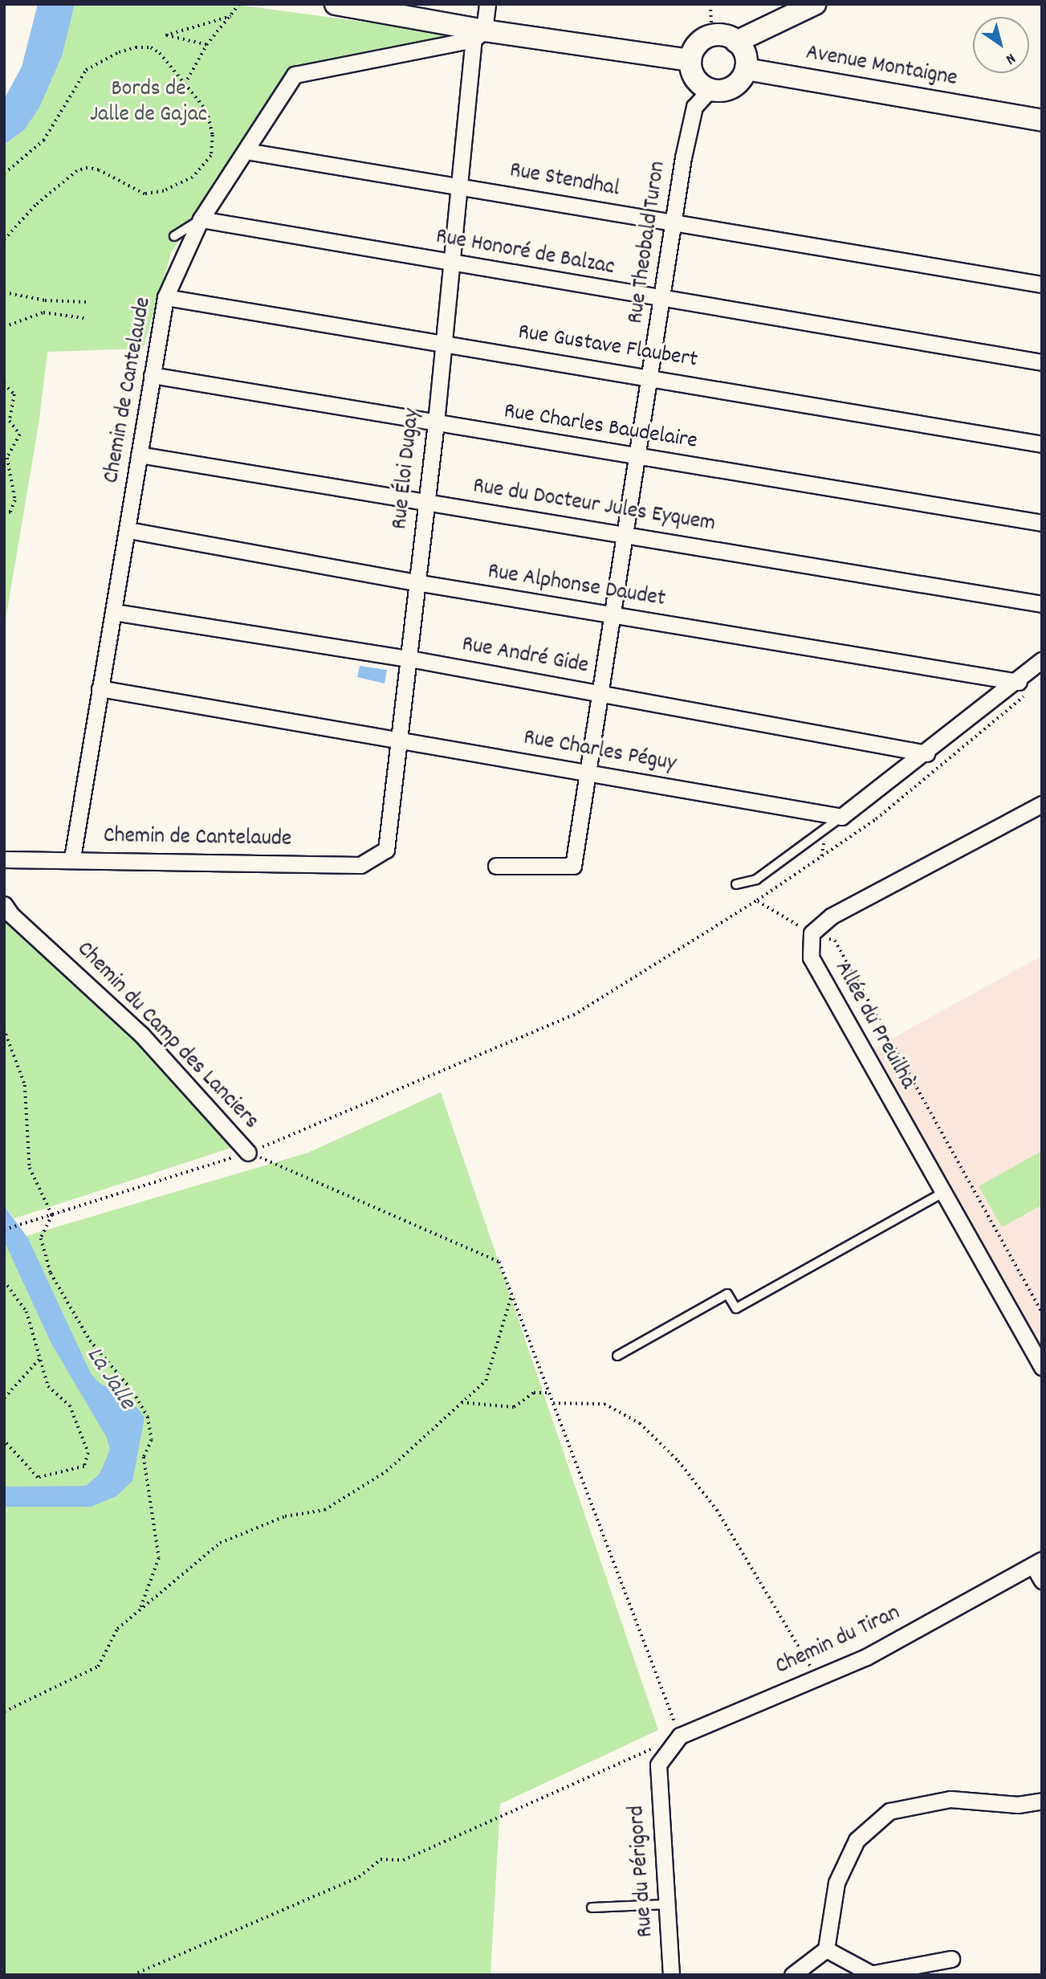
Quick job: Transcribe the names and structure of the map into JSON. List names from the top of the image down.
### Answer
{
  "streets": {
    "main road": ["Avenue Montaigne"],
    "street": [
      "Rue Stendhal",
      "Rue Theobald Turon",
      "Rue Honoré de Balzac",
      "Rue Gustave Flaubert",
      "Chemin de Cantelaude",
      "Rue Charles Baudelaire",
      "Rue Éloi Dugay",
      "Rue du Docteur Jules Eyquem",
      "Rue Alphonse Daudet",
      "Rue André Gide",
      "Rue Charles Péguy",
      "Allée du Preuilhà",
      "Chemin du Camp des Lanciers",
      "Chemin du Tiran",
      "Rue du Périgord"
    ]
  },
  "crossings": [
    ["Avenue Montaigne", "Rue Theobald Turon"],
    ["Rue Stendhal", "Rue Theobald Turon"],
    ["Rue Stendhal", "Chemin de Cantelaude"],
    ["Rue Stendhal", "Rue Éloi Dugay"],
    ["Rue Theobald Turon", "Rue Honoré de Balzac"],
    ["Rue Theobald Turon", "Rue Gustave Flaubert"],
    ["Rue Theobald Turon", "Rue Charles Baudelaire"],
    ["Rue Theobald Turon", "Rue du Docteur Jules Eyquem"],
    ["Rue Theobald Turon", "Rue Alphonse Daudet"],
    ["Rue Theobald Turon", "Rue André Gide"],
    ["Rue Theobald Turon", "Rue Charles Péguy"],
    ["Rue Honoré de Balzac", "Chemin de Cantelaude"],
    ["Rue Honoré de Balzac", "Rue Éloi Dugay"],
    ["Rue Gustave Flaubert", "Chemin de Cantelaude"],
    ["Rue Gustave Flaubert", "Rue Éloi Dugay"],
    ["Chemin de Cantelaude", "Rue Charles Baudelaire"],
    ["Chemin de Cantelaude", "Rue Éloi Dugay"],
    ["Chemin de Cantelaude", "Rue du Docteur Jules Eyquem"],
    ["Chemin de Cantelaude", "Rue Alphonse Daudet"],
    ["Chemin de Cantelaude", "Rue André Gide"],
    ["Chemin de Cantelaude", "Rue Charles Péguy"],
    ["Rue Charles Baudelaire", "Rue Éloi Dugay"],
    ["Rue Éloi Dugay", "Rue du Docteur Jules Eyquem"],
    ["Rue Éloi Dugay", "Rue Alphonse Daudet"],
    ["Rue Éloi Dugay", "Rue André Gide"],
    ["Rue Éloi Dugay", "Rue Charles Péguy"],
    ["Chemin du Tiran", "Rue du Périgord"]
  ],
  "water": ["La Jalle"],
  "parks": ["Bords de Jalle de Gajac"],
  "north": "bottom right"
}
